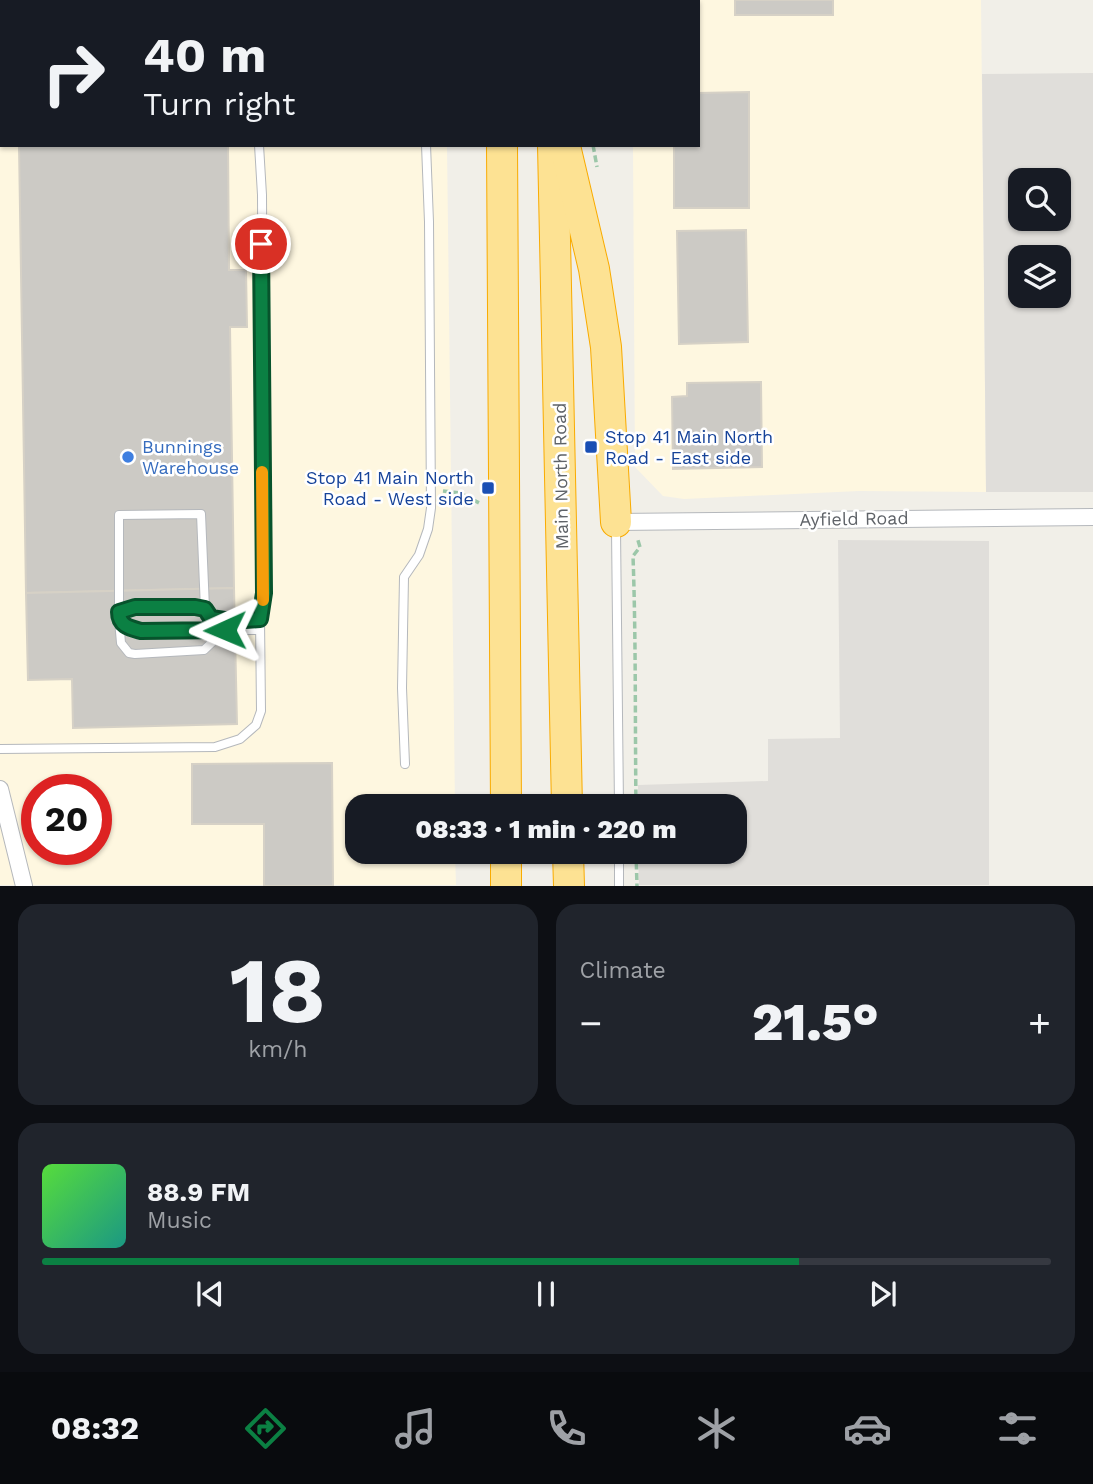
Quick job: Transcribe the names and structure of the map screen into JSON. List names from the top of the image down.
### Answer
{
  "streets": {
    "highway": ["Main North Road"],
    "street": ["Ayfield Road"]
  },
  "places": {
    "transit": ["Stop 41 Main North Road - East side", "Stop 41 Main North Road - West side"],
    "other": ["Bunnings Warehouse"]
  },
  "page": {
    "turn": ["40 m", "Turn right"],
    "limit": "20",
    "trip": "08:33 · 1 min · 220 m",
    "tile": [
      ["18", "km/h"],
      "Climate"
    ],
    "heat": ["−", "21.5°", "+"],
    "song": ["88.9 FM", "Music"],
    "tabs": "08:32"
  }
}
